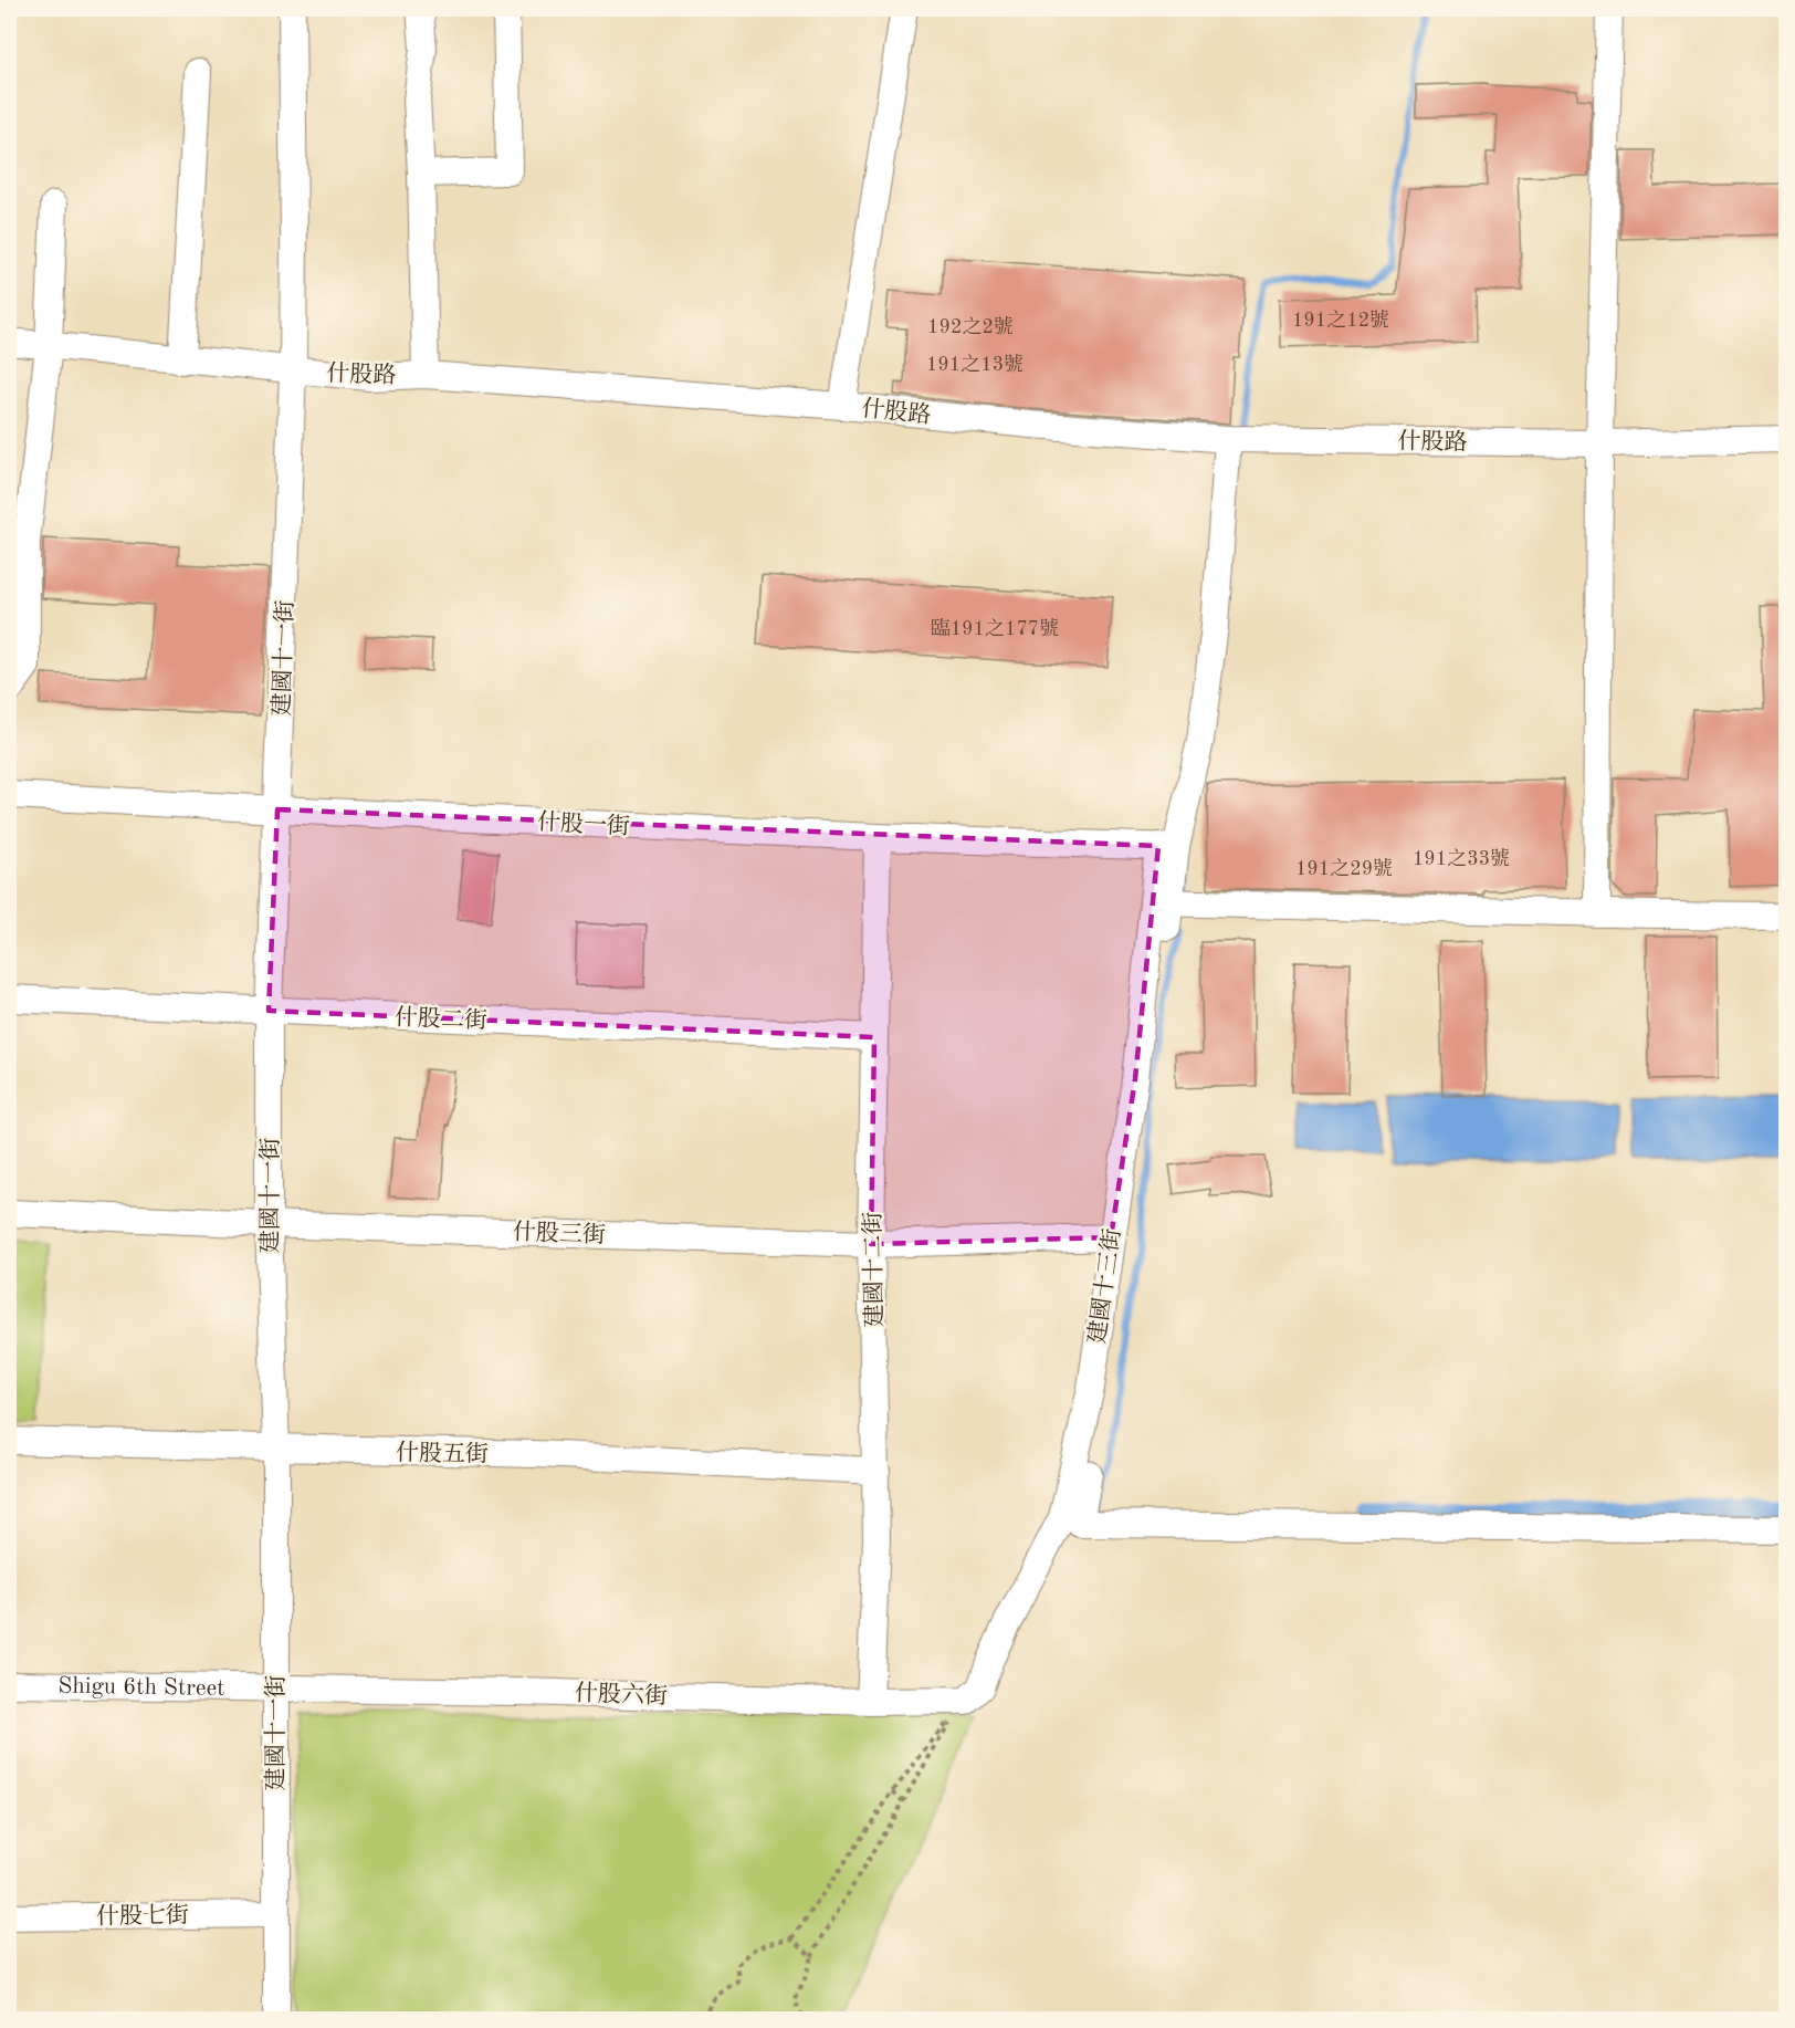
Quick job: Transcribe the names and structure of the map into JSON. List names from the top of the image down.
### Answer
{
  "streets": {
    "street": [
      "什股路",
      "建國十一街",
      "什股一街",
      "什股二街",
      "什股三街",
      "建國十二街",
      "建國十三街",
      "什股五街",
      "Shigu 6th Street",
      "什股六街",
      "什股七街"
    ]
  },
  "crossings": [
    ["什股路", "建國十一街"],
    ["什股路", "建國十三街"],
    ["建國十一街", "什股一街"],
    ["建國十一街", "什股二街"],
    ["建國十一街", "什股三街"],
    ["建國十一街", "什股五街"],
    ["建國十一街", "Shigu 6th Street"],
    ["建國十一街", "什股六街"],
    ["建國十一街", "什股七街"],
    ["什股一街", "建國十二街"],
    ["什股一街", "建國十三街"],
    ["什股二街", "建國十二街"],
    ["什股三街", "建國十二街"],
    ["什股三街", "建國十三街"],
    ["建國十二街", "什股五街"],
    ["建國十二街", "什股六街"],
    ["建國十三街", "什股六街"],
    ["Shigu 6th Street", "什股六街"]
  ],
  "house_numbers": [
    "191之12號",
    "192之2號",
    "191之13號",
    "臨191之177號",
    "191之33號",
    "191之29號"
  ]
}
